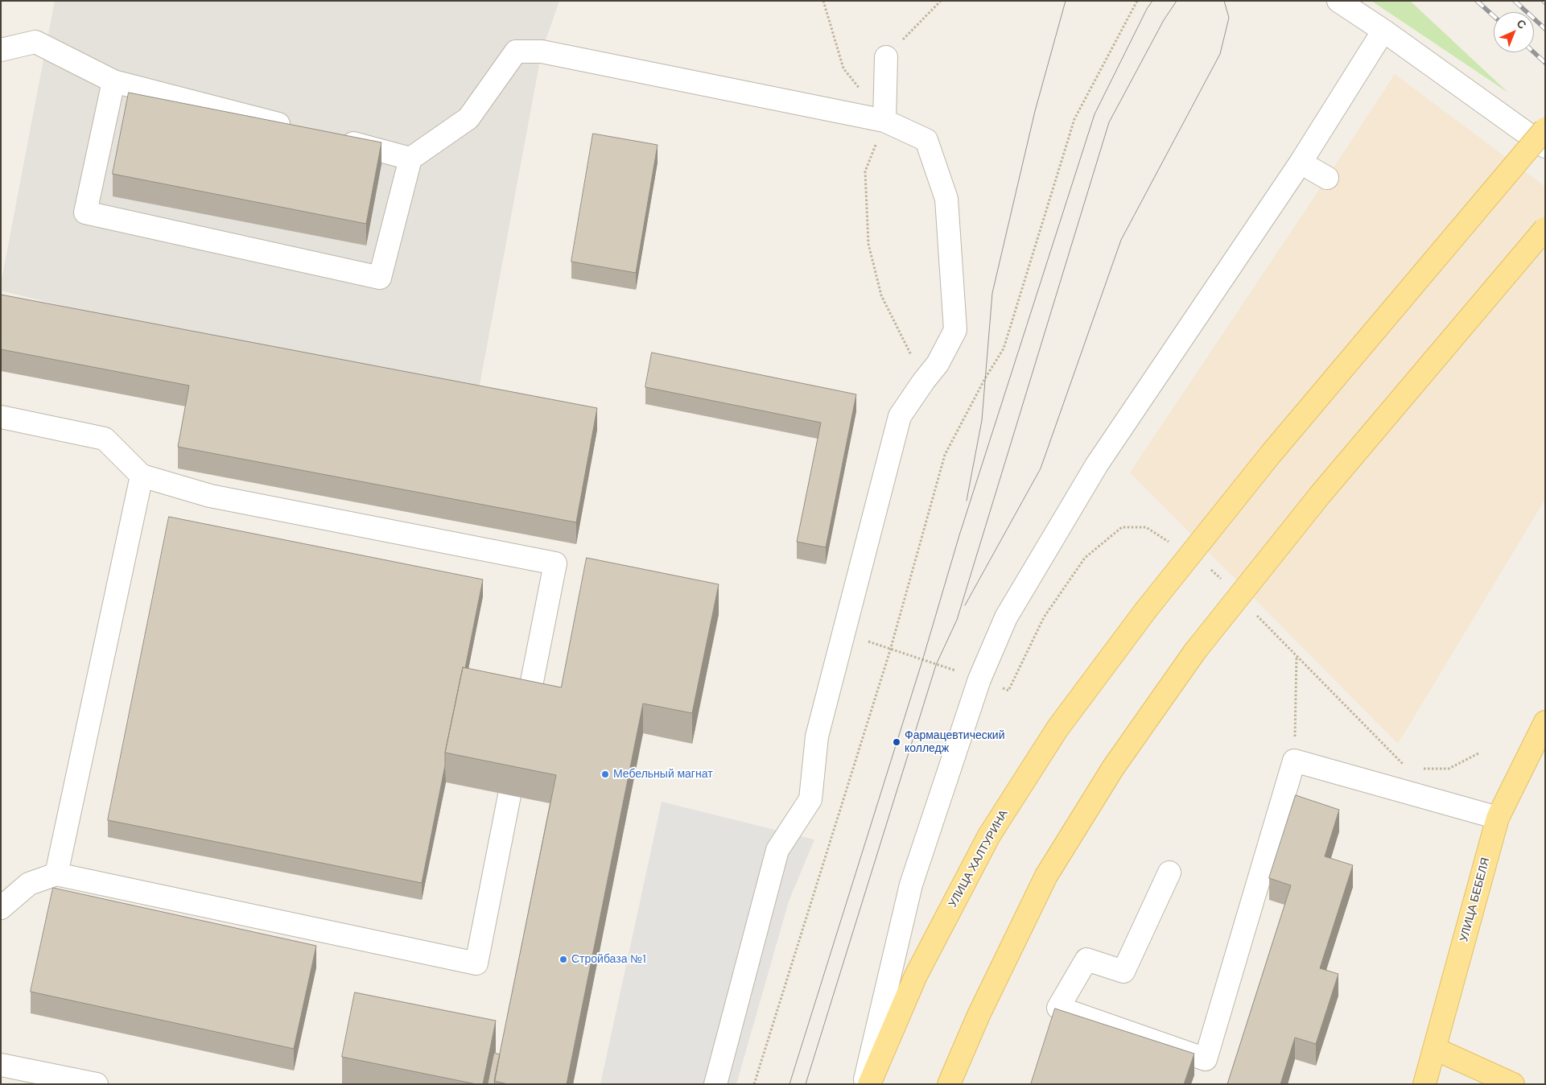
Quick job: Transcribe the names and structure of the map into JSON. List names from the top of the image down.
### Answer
{
  "streets": {
    "main road": ["УЛИЦА ХАЛТУРИНА", "УЛИЦА БЕБЕЛЯ"]
  },
  "places": ["Фармацевтический колледж", "Мебельный магнат", "Стройбаза №1"],
  "north": "top right"
}
